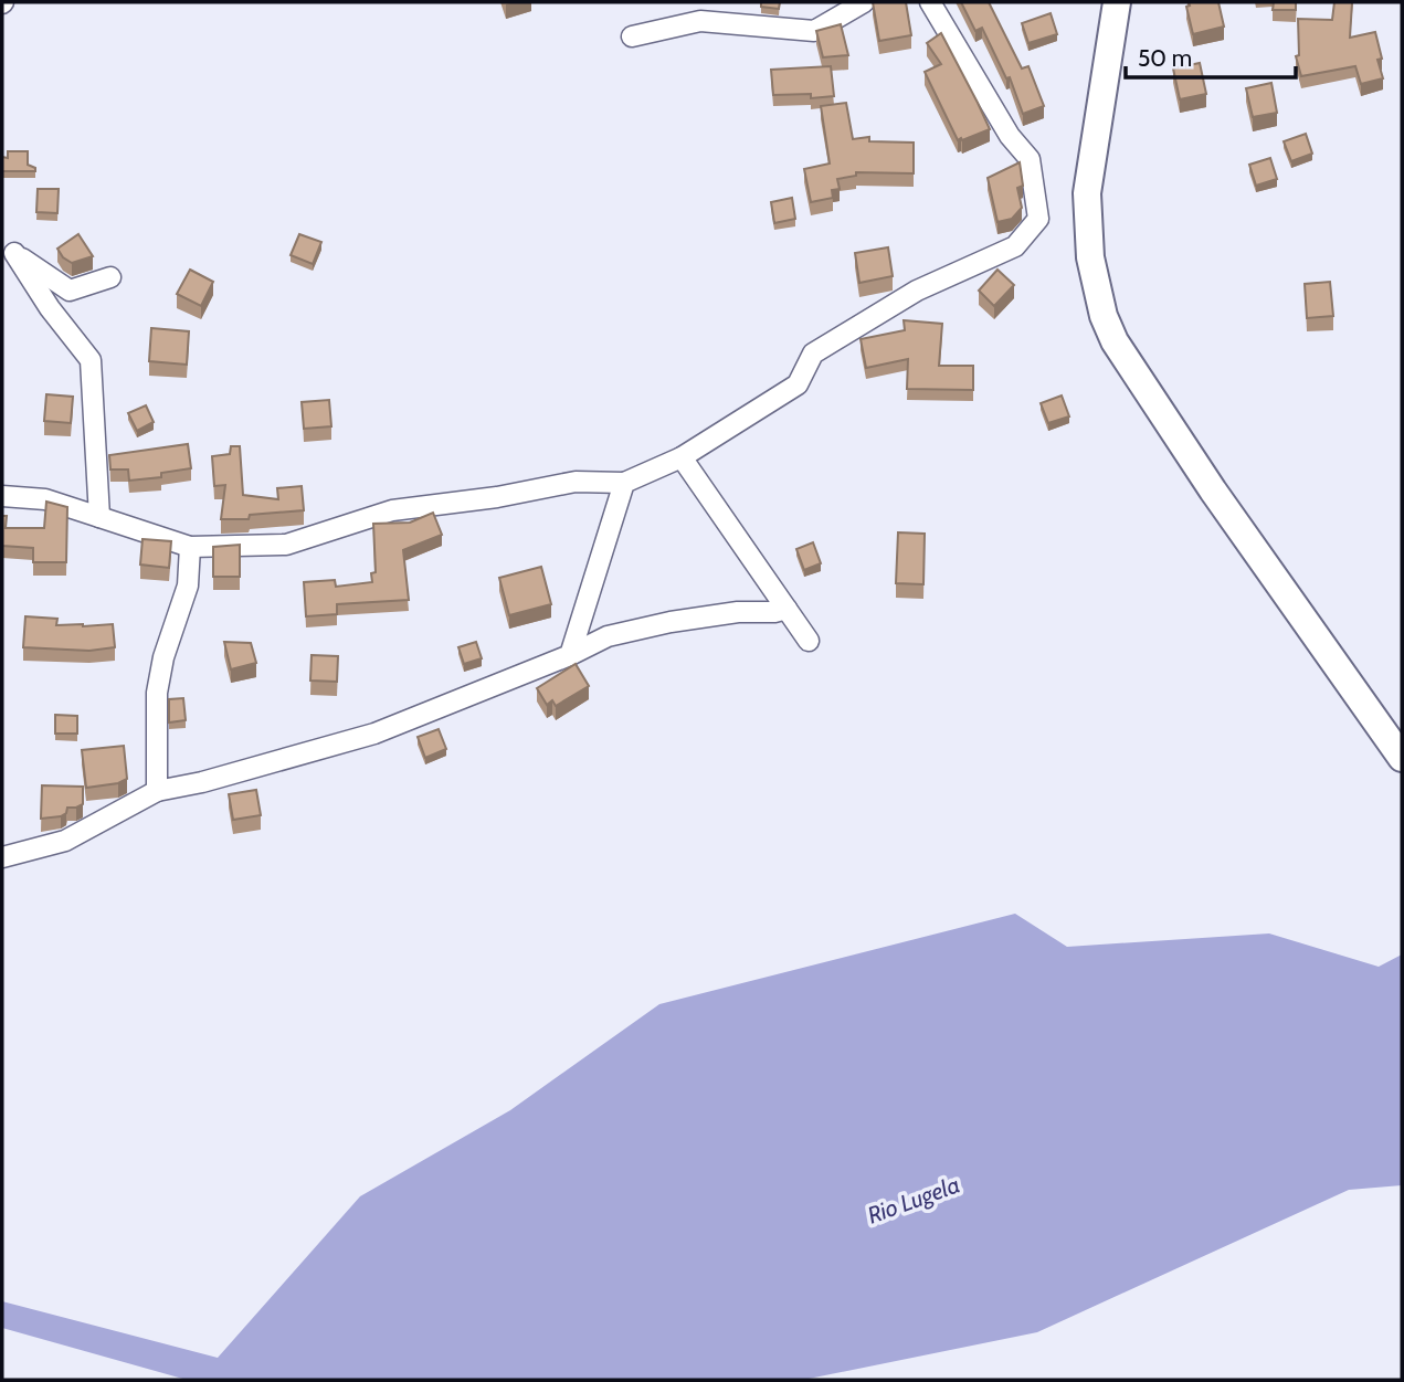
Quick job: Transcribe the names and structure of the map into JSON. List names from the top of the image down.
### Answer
{
  "water": ["Rio Lugela"],
  "scale_bar": "50 m"
}
